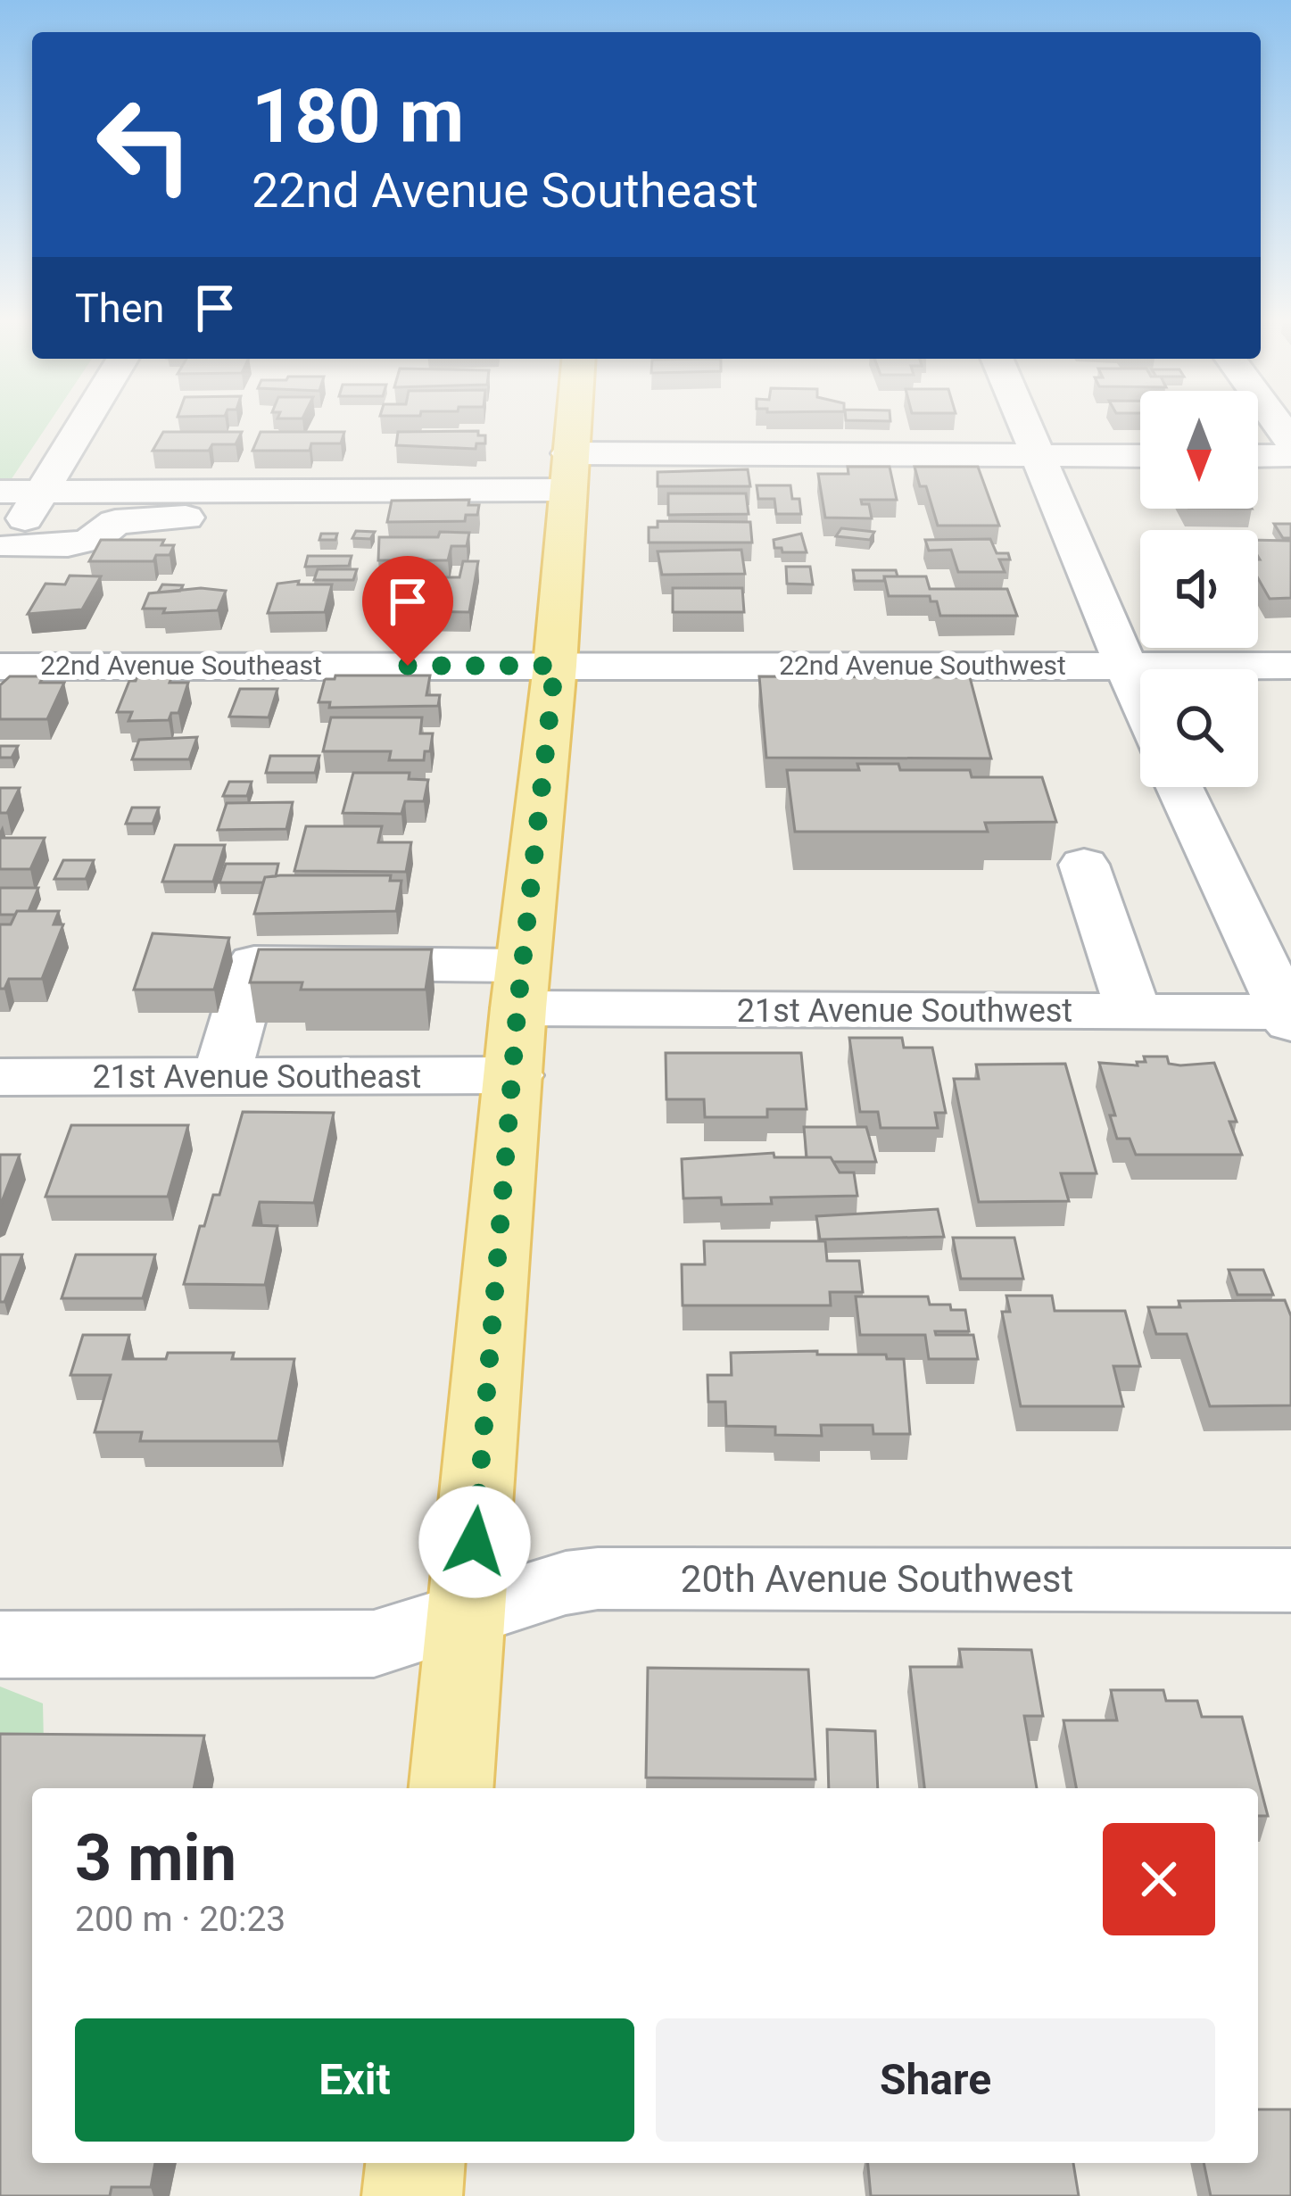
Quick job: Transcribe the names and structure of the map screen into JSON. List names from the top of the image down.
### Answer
{
  "streets": {
    "street": [
      "22nd Avenue Southeast",
      "22nd Avenue Southwest",
      "21st Avenue Southwest",
      "21st Avenue Southeast",
      "20th Avenue Southwest"
    ]
  },
  "crossings": [
    ["22nd Avenue Southeast", "22nd Avenue Southwest"],
    ["21st Avenue Southwest", "21st Avenue Southeast"]
  ],
  "north": "bottom",
  "page": {
    "turn": ["180 m", "22nd Avenue Southeast"],
    "then": "Then",
    "heading": ["3 min", "200 m · 20:23"],
    "buttons": ["Exit", "Share"]
  }
}
